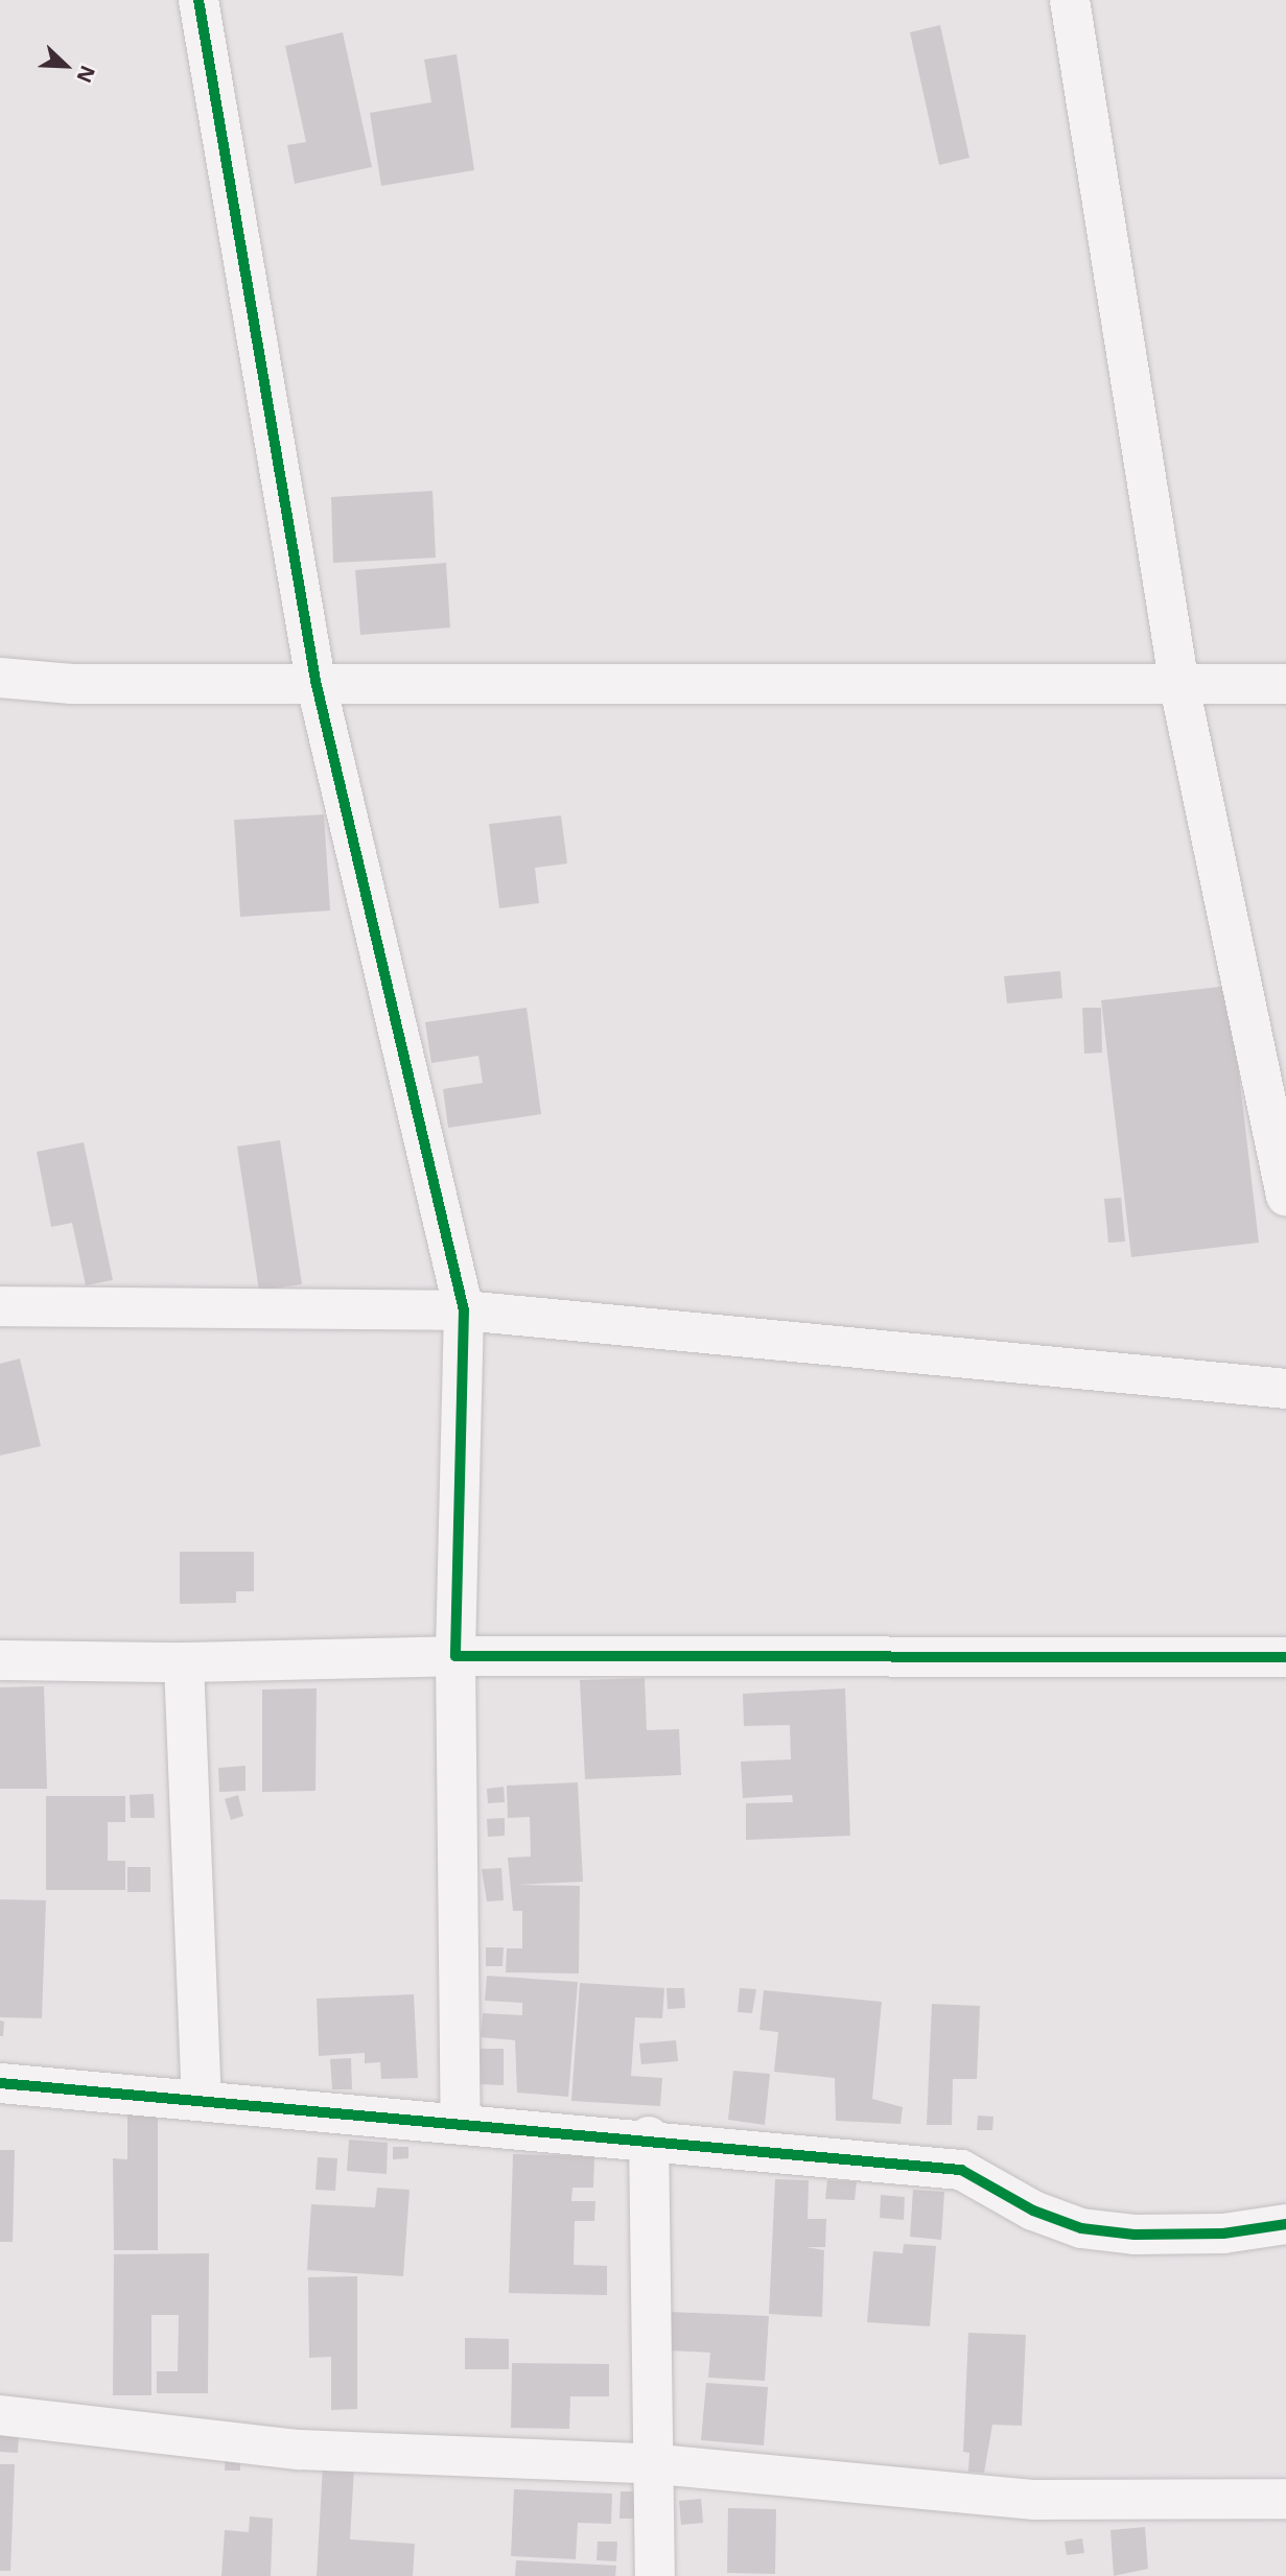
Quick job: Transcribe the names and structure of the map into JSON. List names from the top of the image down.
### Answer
{
  "north": "bottom right"
}
